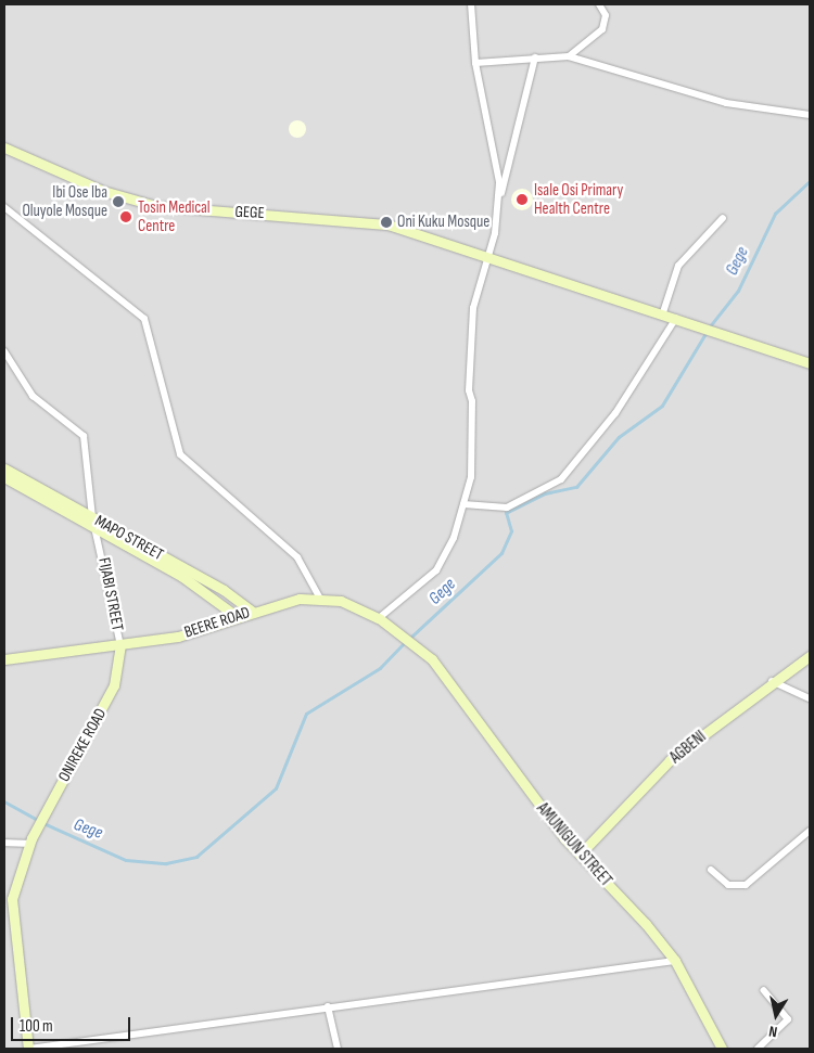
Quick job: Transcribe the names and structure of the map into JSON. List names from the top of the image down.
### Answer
{
  "streets": {
    "street": [
      "GEGE",
      "MAPO STREET",
      "FIJABI STREET",
      "BEERE ROAD",
      "ONIREKE ROAD",
      "AGBENI",
      "AMUNIGUN STREET"
    ]
  },
  "crossings": [
    ["MAPO STREET", "FIJABI STREET"],
    ["MAPO STREET", "BEERE ROAD"],
    ["FIJABI STREET", "BEERE ROAD"],
    ["FIJABI STREET", "ONIREKE ROAD"],
    ["BEERE ROAD", "ONIREKE ROAD"],
    ["BEERE ROAD", "AMUNIGUN STREET"],
    ["AGBENI", "AMUNIGUN STREET"]
  ],
  "water": ["Gege"],
  "places": [
    "Isale Osi Primary Health Centre",
    "Ibi Ose Iba Oluyole Mosque",
    "Tosin Medical Centre",
    "Oni Kuku Mosque"
  ],
  "scale_bar": "100 m",
  "north": "bottom"
}
